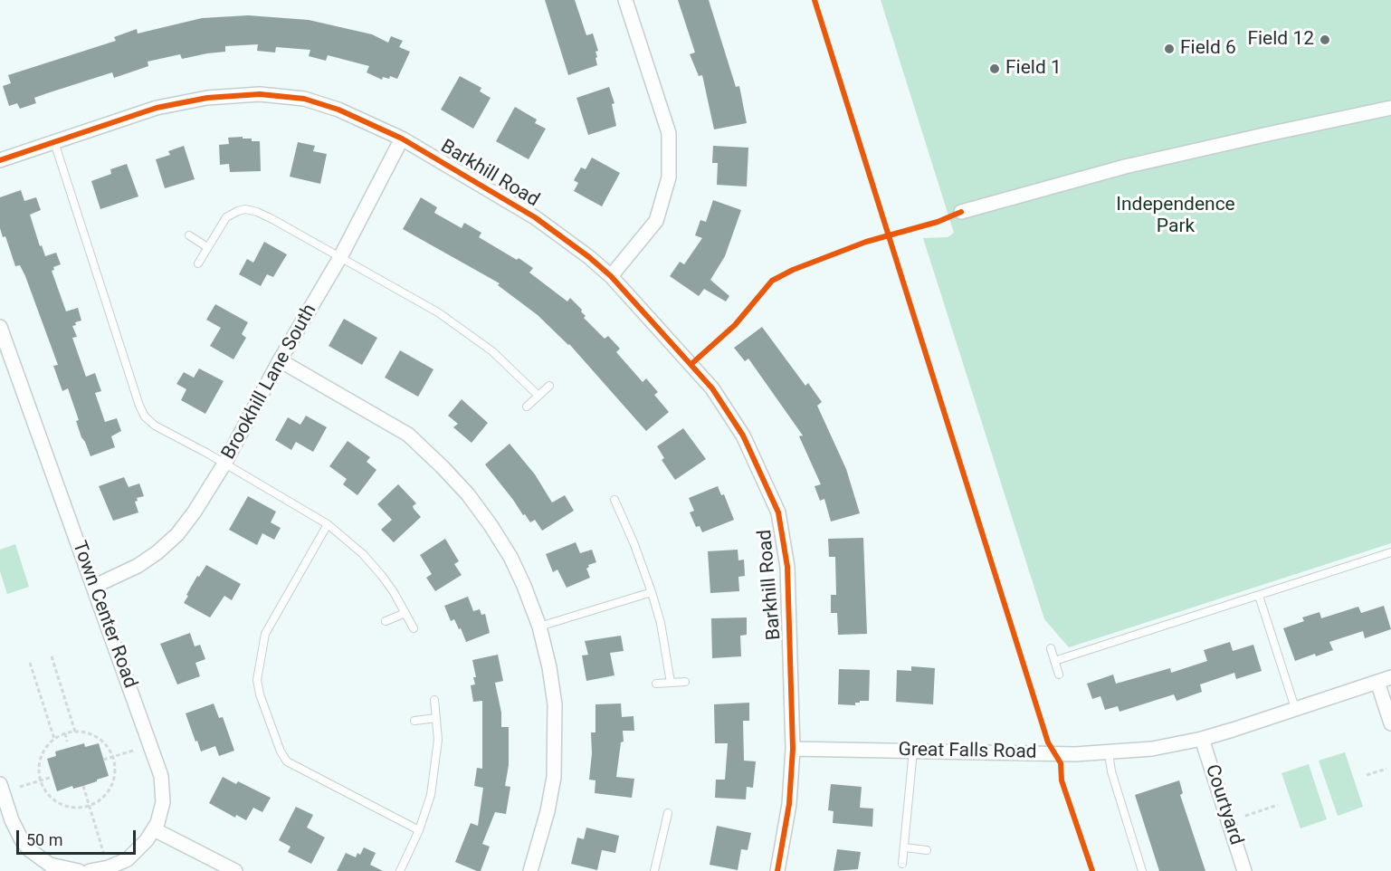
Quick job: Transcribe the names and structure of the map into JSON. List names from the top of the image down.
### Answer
{
  "streets": {
    "street": [
      "Barkhill Road",
      "Brookhill Lane South",
      "Town Center Road",
      "Great Falls Road",
      "Courtyard"
    ]
  },
  "crossings": [
    ["Barkhill Road", "Brookhill Lane South"],
    ["Barkhill Road", "Great Falls Road"],
    ["Brookhill Lane South", "Town Center Road"],
    ["Great Falls Road", "Courtyard"]
  ],
  "parks": ["Independence Park"],
  "places": ["Field 12", "Field 6", "Field 1"],
  "scale_bar": "50 m"
}
